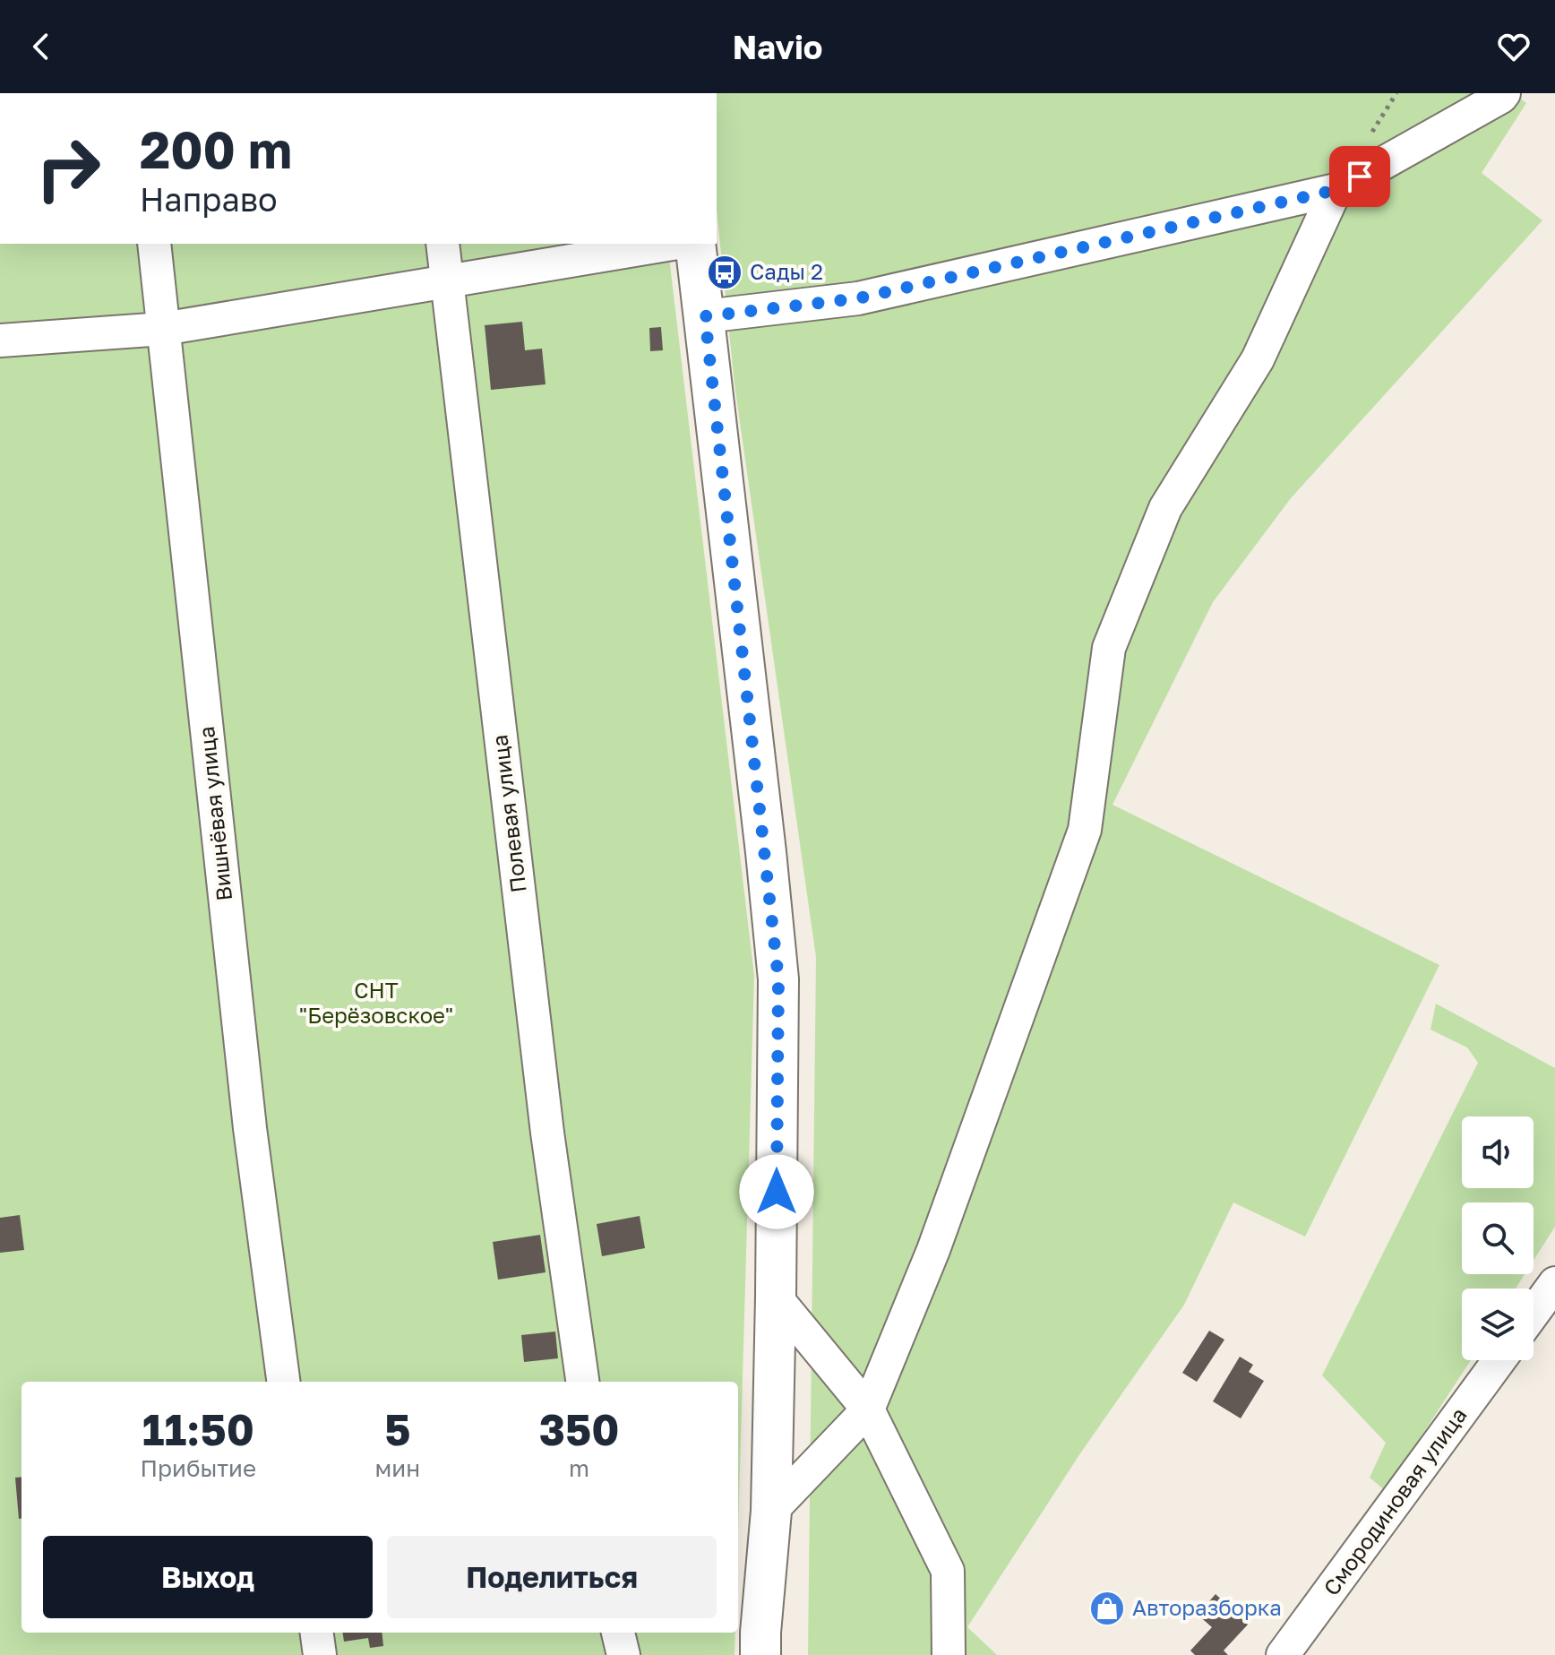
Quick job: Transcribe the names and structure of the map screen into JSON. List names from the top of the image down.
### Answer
{
  "streets": {
    "street": ["Вишнёвая улица", "Полевая улица", "Смородиновая улица"]
  },
  "parks": ["СНТ \"Берёзовское\""],
  "places": {
    "bus stop": ["Сады 2"],
    "shop": ["Авторазборка"]
  },
  "page": {
    "header": "Navio",
    "turn": ["200 m", "Направо"],
    "eta": [
      "11:50",
      "Прибытие",
      "5",
      "мин",
      "350",
      "m"
    ],
    "buttons": ["Выход", "Поделиться"]
  }
}
